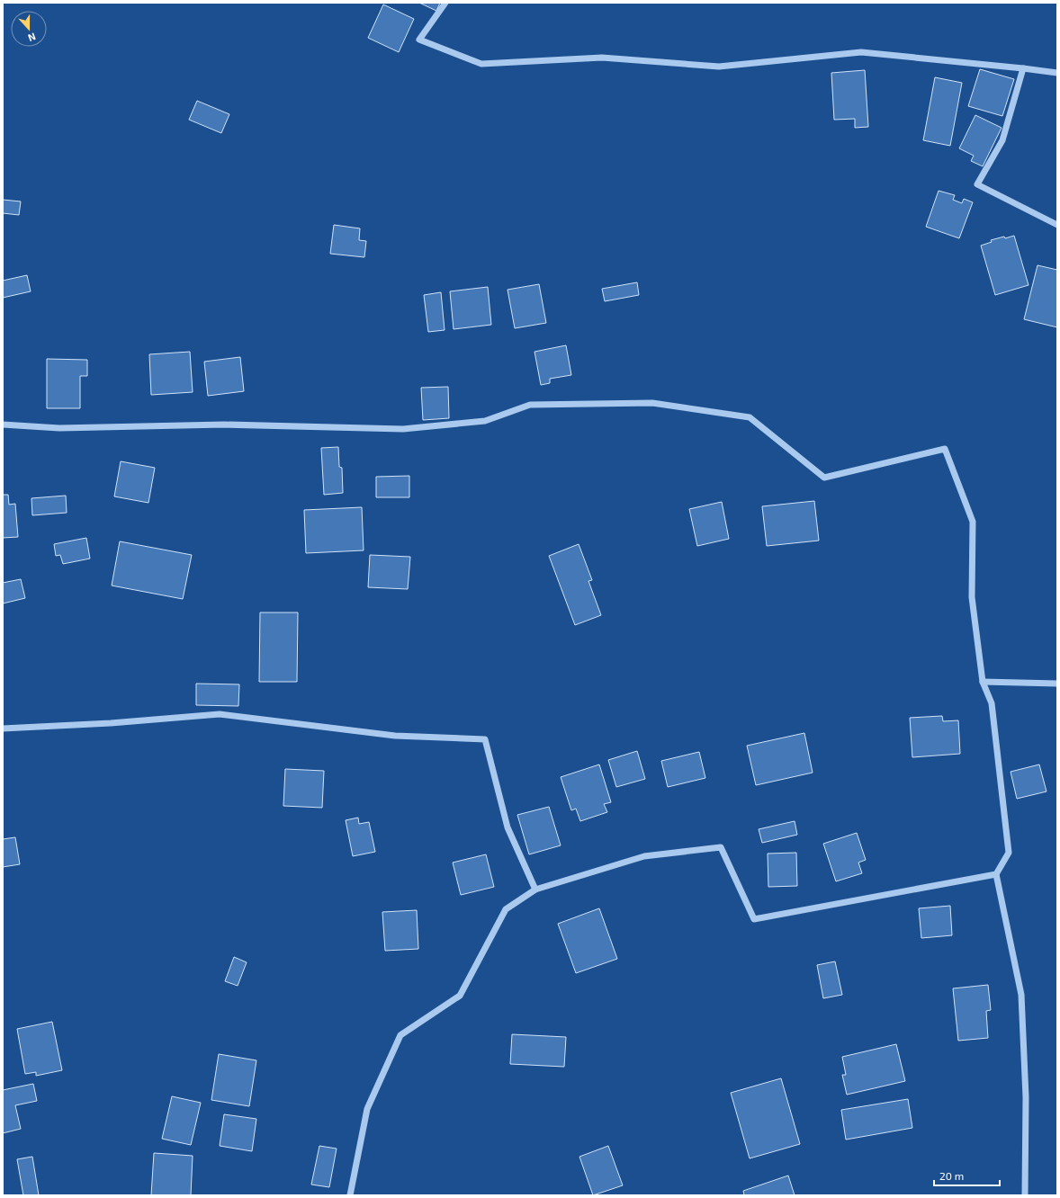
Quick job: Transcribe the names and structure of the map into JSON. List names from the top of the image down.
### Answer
{
  "scale_bar": "20 m",
  "north": "bottom"
}
